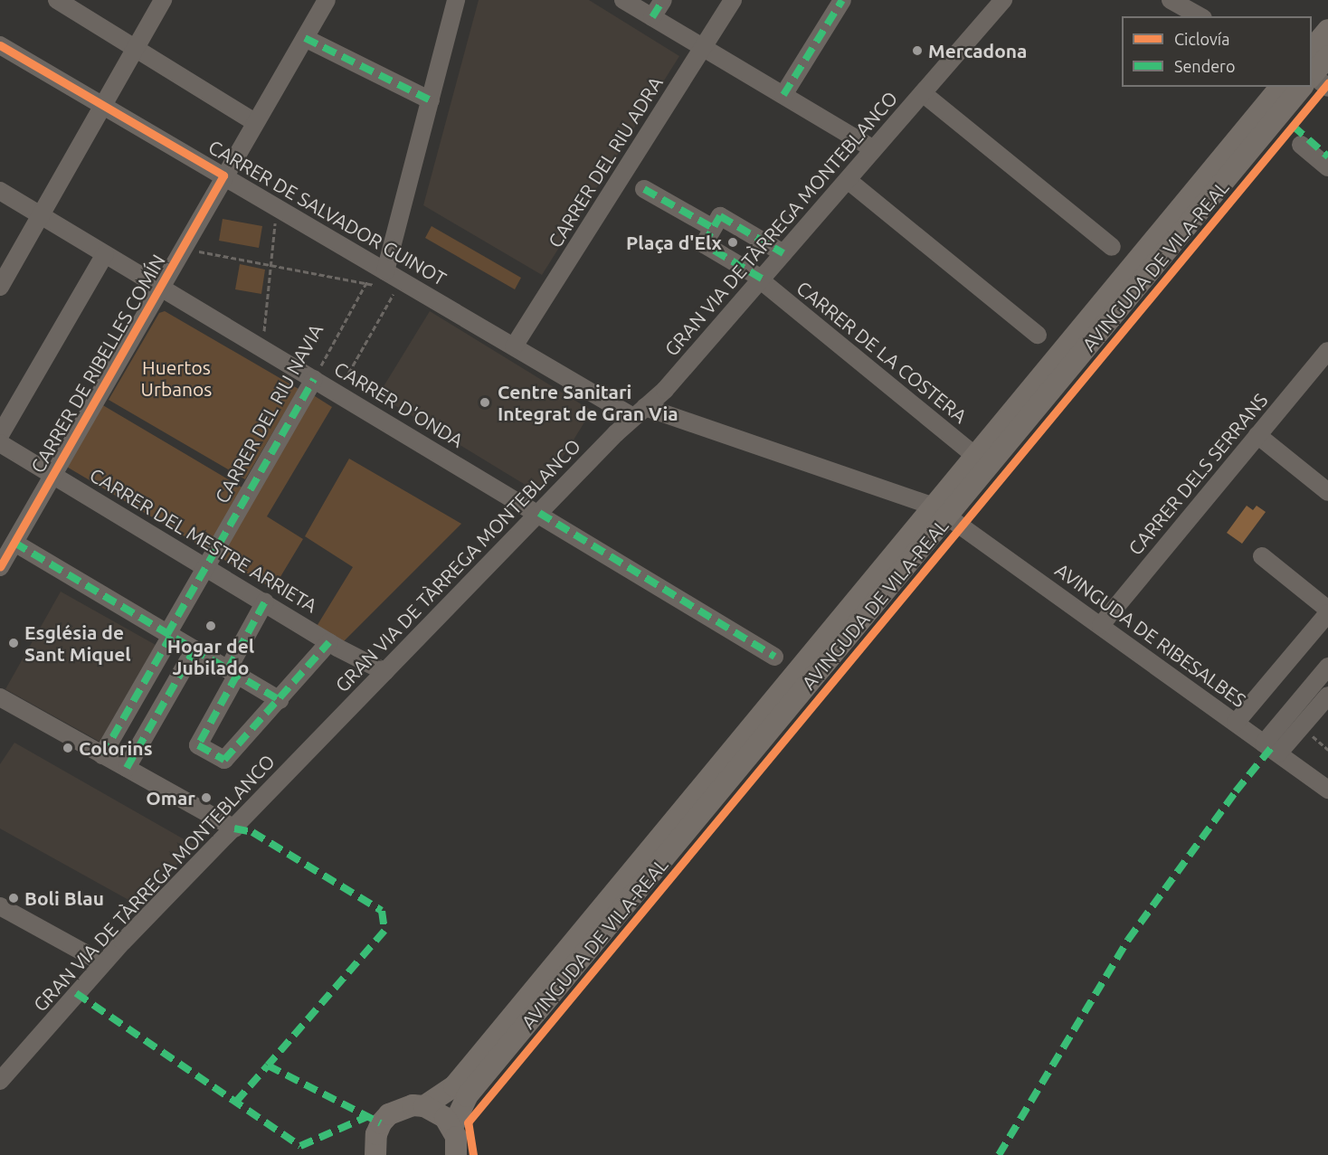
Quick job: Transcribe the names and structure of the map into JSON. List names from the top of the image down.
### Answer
{
  "streets": {
    "main road": ["AVINGUDA DE VILA-REAL"],
    "street": [
      "CARRER DEL RIU ADRA",
      "CARRER DE SALVADOR GUINOT",
      "GRAN VIA DE TÀRREGA MONTEBLANCO",
      "CARRER DE LA COSTERA",
      "CARRER DE RIBELLES COMÍN",
      "CARRER D'ONDA",
      "CARRER DEL RIU NAVIA",
      "CARRER DELS SERRANS",
      "CARRER DEL MESTRE ARRIETA",
      "AVINGUDA DE RIBESALBES"
    ]
  },
  "crossings": [
    ["CARRER DEL RIU ADRA", "CARRER DE SALVADOR GUINOT"],
    ["CARRER DE SALVADOR GUINOT", "GRAN VIA DE TÀRREGA MONTEBLANCO"],
    ["CARRER DE SALVADOR GUINOT", "AVINGUDA DE VILA-REAL"],
    ["CARRER DE SALVADOR GUINOT", "CARRER DE RIBELLES COMÍN"],
    ["CARRER DE SALVADOR GUINOT", "AVINGUDA DE RIBESALBES"],
    ["GRAN VIA DE TÀRREGA MONTEBLANCO", "CARRER DE LA COSTERA"],
    ["GRAN VIA DE TÀRREGA MONTEBLANCO", "CARRER D'ONDA"],
    ["GRAN VIA DE TÀRREGA MONTEBLANCO", "CARRER DEL MESTRE ARRIETA"],
    ["AVINGUDA DE VILA-REAL", "CARRER DE LA COSTERA"],
    ["AVINGUDA DE VILA-REAL", "AVINGUDA DE RIBESALBES"],
    ["CARRER DE RIBELLES COMÍN", "CARRER D'ONDA"],
    ["CARRER DE RIBELLES COMÍN", "CARRER DEL MESTRE ARRIETA"],
    ["CARRER D'ONDA", "CARRER DEL RIU NAVIA"],
    ["CARRER DEL RIU NAVIA", "CARRER DEL MESTRE ARRIETA"],
    ["CARRER DELS SERRANS", "AVINGUDA DE RIBESALBES"]
  ],
  "parks": ["Huertos Urbanos"],
  "places": [
    "Mercadona",
    "Plaça d'Elx",
    "Centre Sanitari Integrat de Gran Via",
    "Hogar del Jubilado",
    "Església de Sant Miquel",
    "Colorins",
    "Omar",
    "Boli Blau"
  ],
  "legend": ["Ciclovía", "Sendero"]
}
